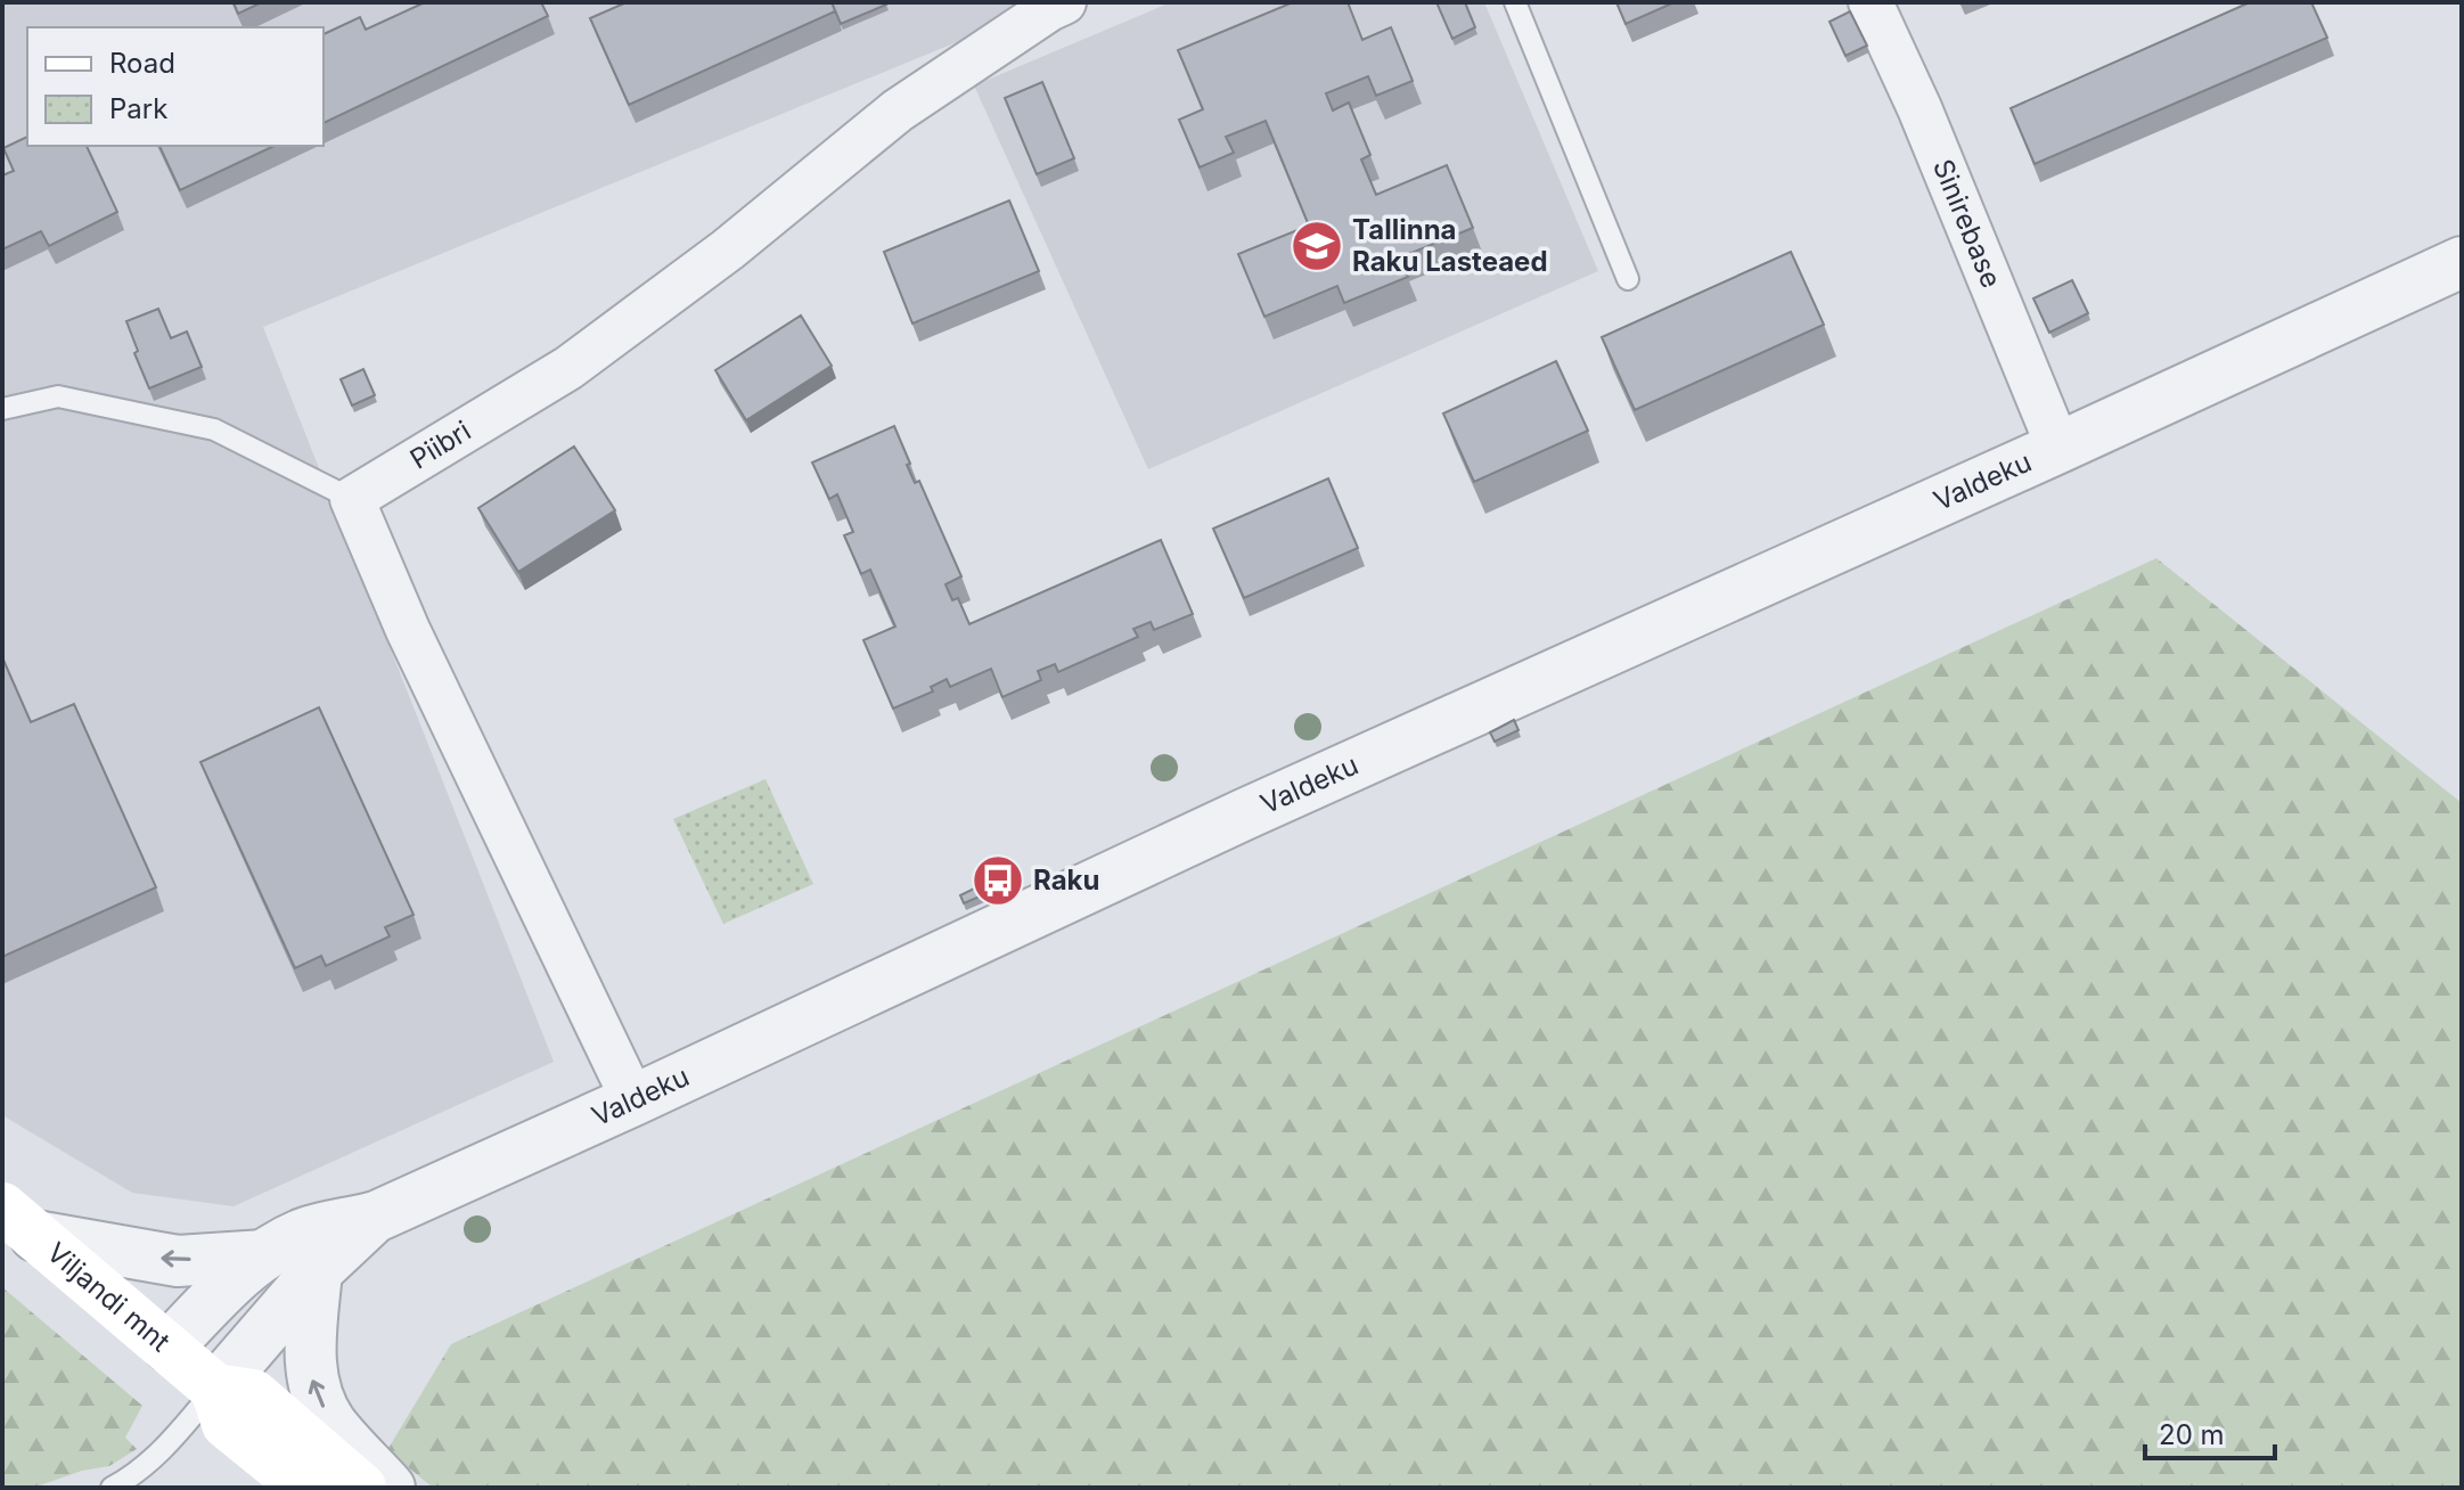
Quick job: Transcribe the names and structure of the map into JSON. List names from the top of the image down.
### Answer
{
  "streets": {
    "main road": ["Viljandi mnt"],
    "street": ["Sinirebase", "Piibri", "Valdeku"]
  },
  "crossings": [
    ["Sinirebase", "Valdeku"],
    ["Valdeku", "Viljandi mnt"]
  ],
  "places": {
    "school or university": ["Tallinna Raku Lasteaed"],
    "bus stop": ["Raku"]
  },
  "legend": ["Road", "Park"],
  "scale_bar": "20 m"
}
